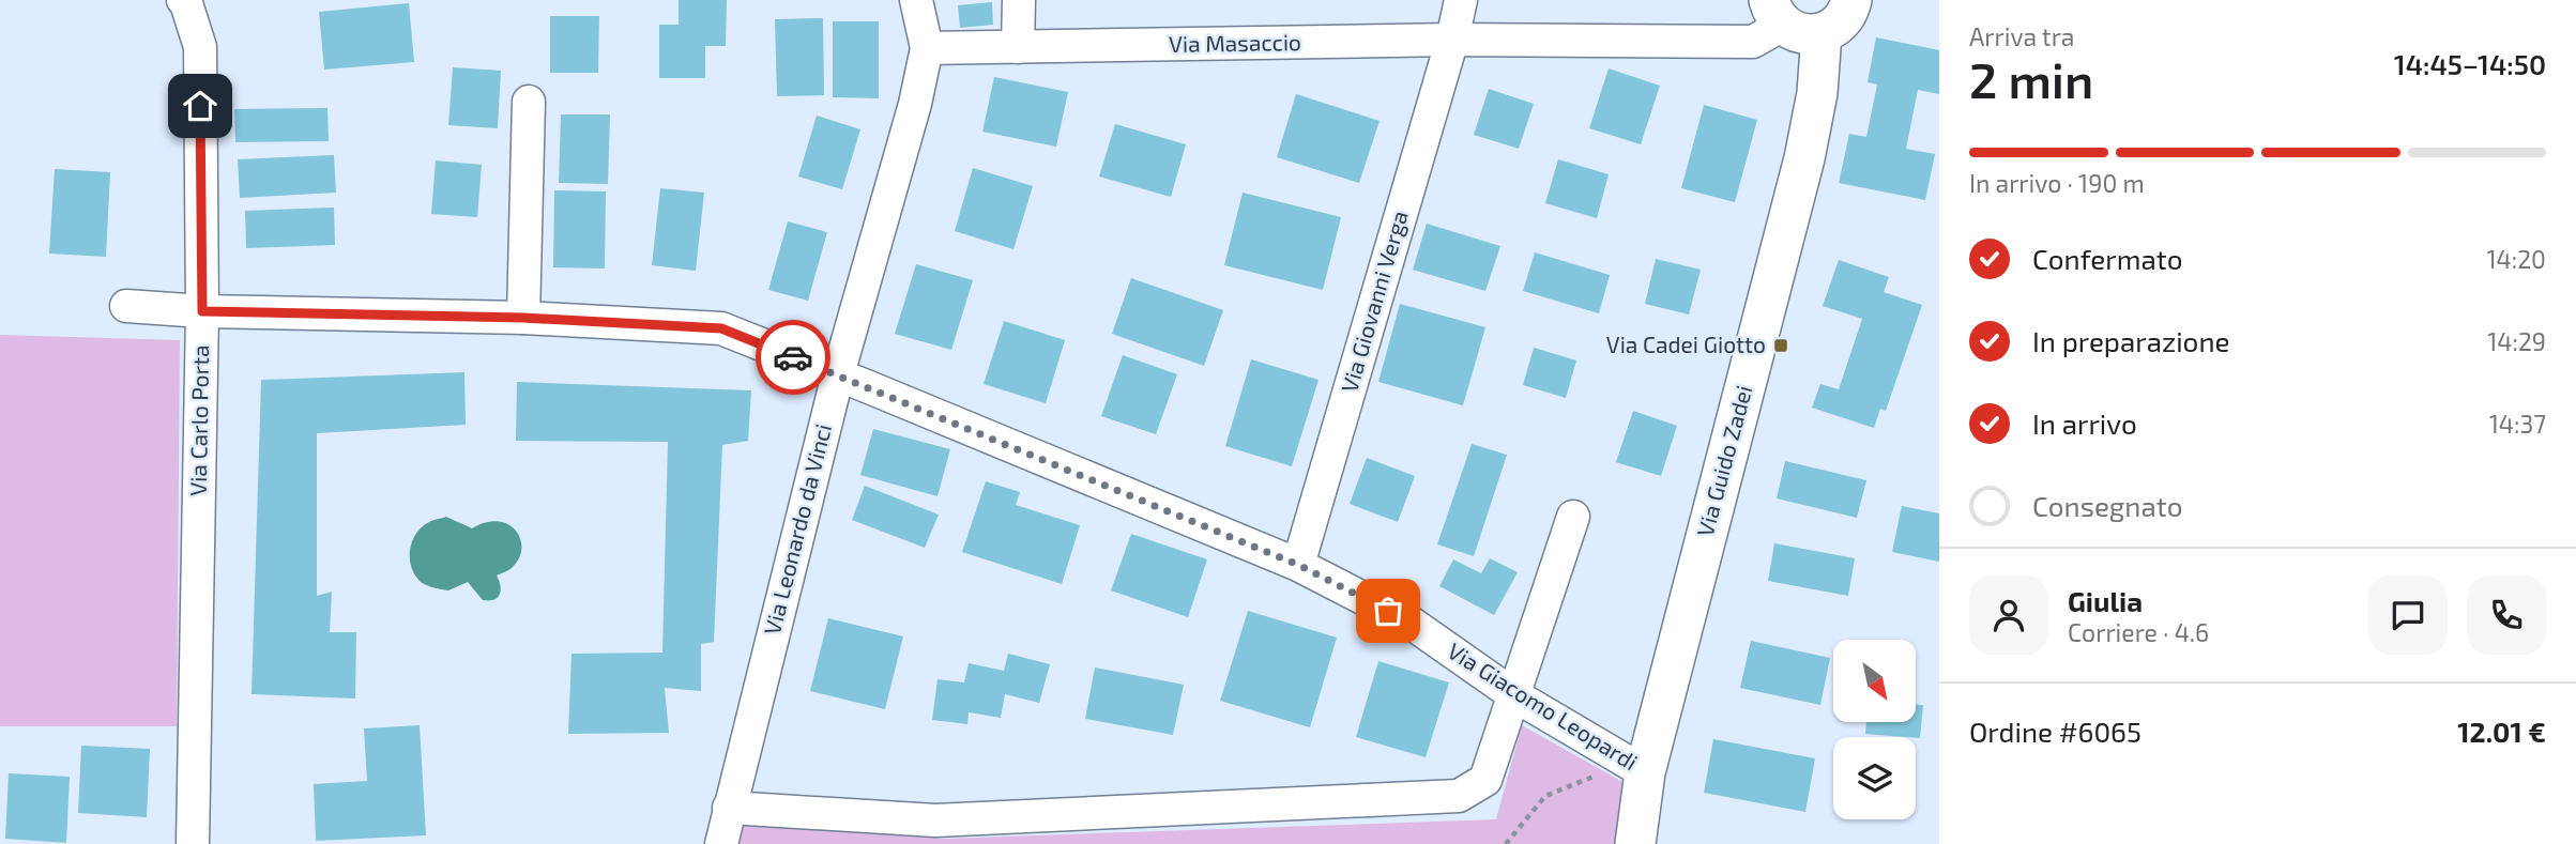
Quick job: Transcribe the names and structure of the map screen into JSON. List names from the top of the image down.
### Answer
{
  "streets": {
    "street": [
      "Via Masaccio",
      "Via Giovanni Verga",
      "Via Carlo Porta",
      "Via Guido Zadei",
      "Via Leonardo da Vinci",
      "Via Giacomo Leopardi"
    ]
  },
  "crossings": [
    ["Via Masaccio", "Via Giovanni Verga"],
    ["Via Masaccio", "Via Leonardo da Vinci"],
    ["Via Giovanni Verga", "Via Giacomo Leopardi"],
    ["Via Carlo Porta", "Via Giacomo Leopardi"],
    ["Via Guido Zadei", "Via Giacomo Leopardi"],
    ["Via Leonardo da Vinci", "Via Giacomo Leopardi"]
  ],
  "places": {
    "transit": ["Via Cadei Giotto"]
  },
  "north": "bottom right",
  "page": {
    "heading": ["2 min", "Arriva tra", "14:45–14:50"],
    "panel": [
      "Giulia",
      "Corriere · 4.6",
      "Ordine #6065",
      "12.01 €"
    ],
    "bar": "In arrivo · 190 m",
    "list": [
      ["Confermato", "14:20"],
      ["In preparazione", "14:29"],
      ["In arrivo", "14:37"],
      "Consegnato"
    ]
  }
}
